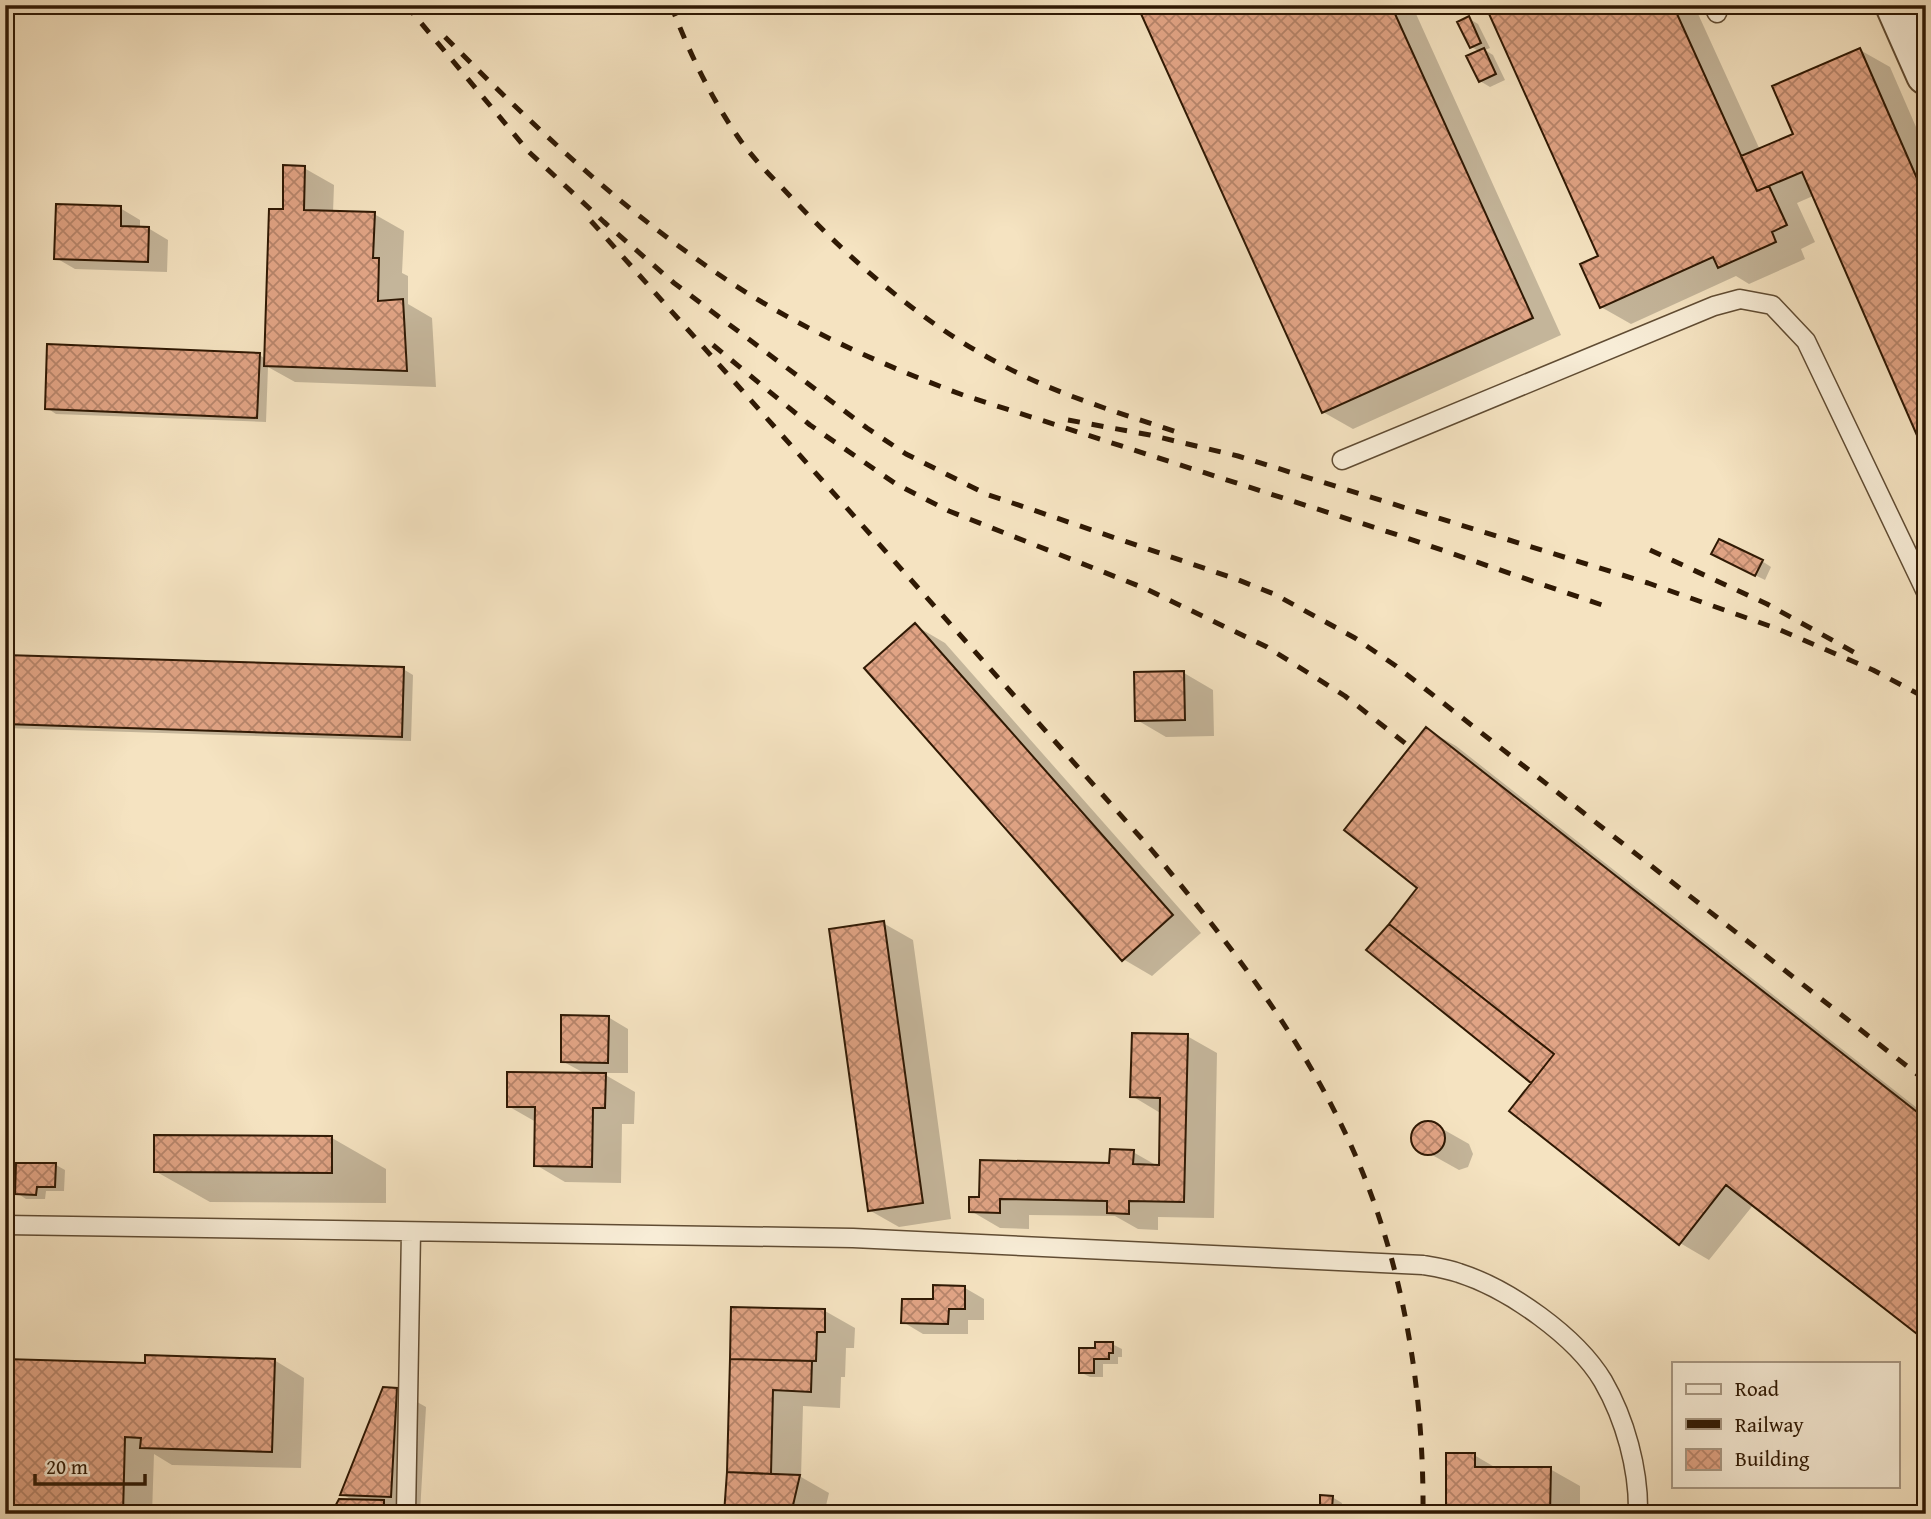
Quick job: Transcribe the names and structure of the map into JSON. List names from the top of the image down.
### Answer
{
  "legend": ["Road", "Railway", "Building"],
  "scale_bar": "20 m"
}
